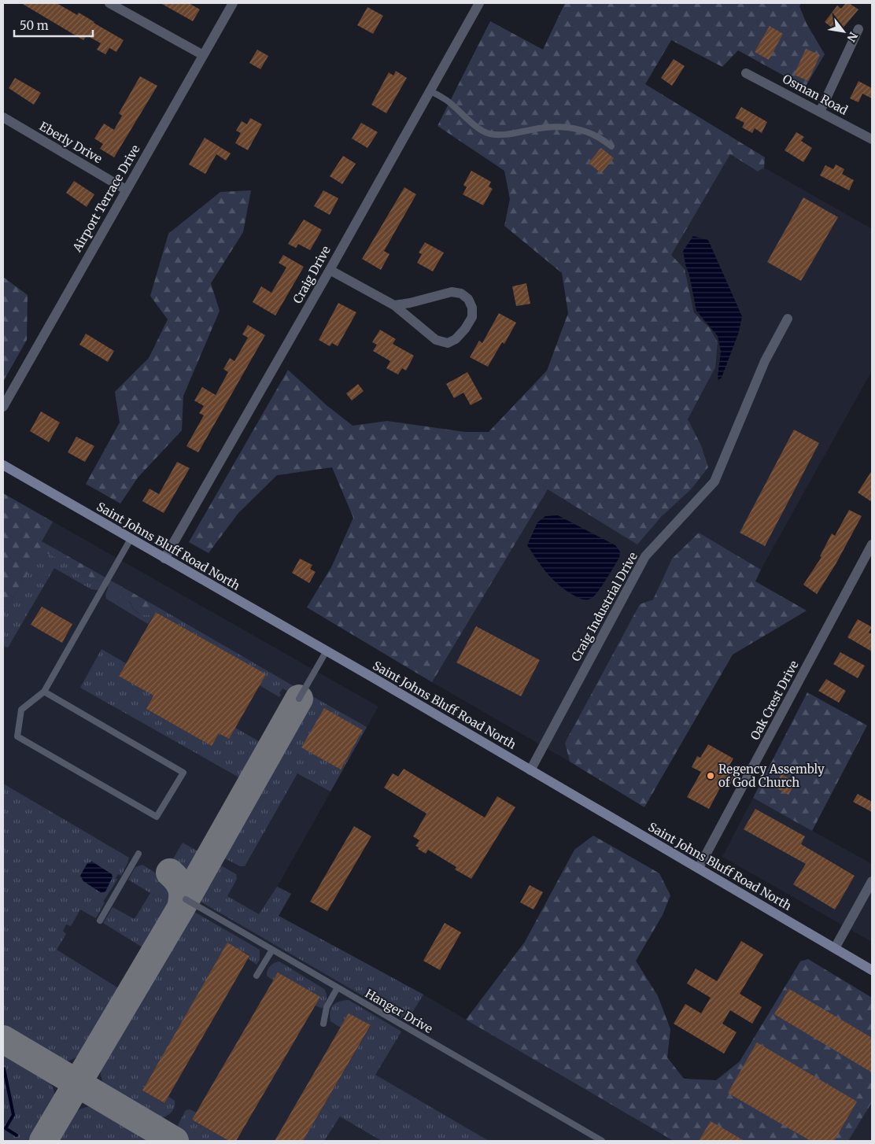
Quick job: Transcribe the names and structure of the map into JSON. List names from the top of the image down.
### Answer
{
  "streets": {
    "main road": ["Saint Johns Bluff Road North"],
    "street": [
      "Osman Road",
      "Eberly Drive",
      "Airport Terrace Drive",
      "Craig Drive",
      "Craig Industrial Drive",
      "Oak Crest Drive"
    ],
    "lane": ["Hanger Drive"]
  },
  "crossings": [
    ["Eberly Drive", "Airport Terrace Drive"],
    ["Craig Drive", "Saint Johns Bluff Road North"],
    ["Saint Johns Bluff Road North", "Craig Industrial Drive"],
    ["Saint Johns Bluff Road North", "Oak Crest Drive"]
  ],
  "places": ["Regency Assembly of God Church"],
  "scale_bar": "50 m",
  "north": "bottom right"
}
